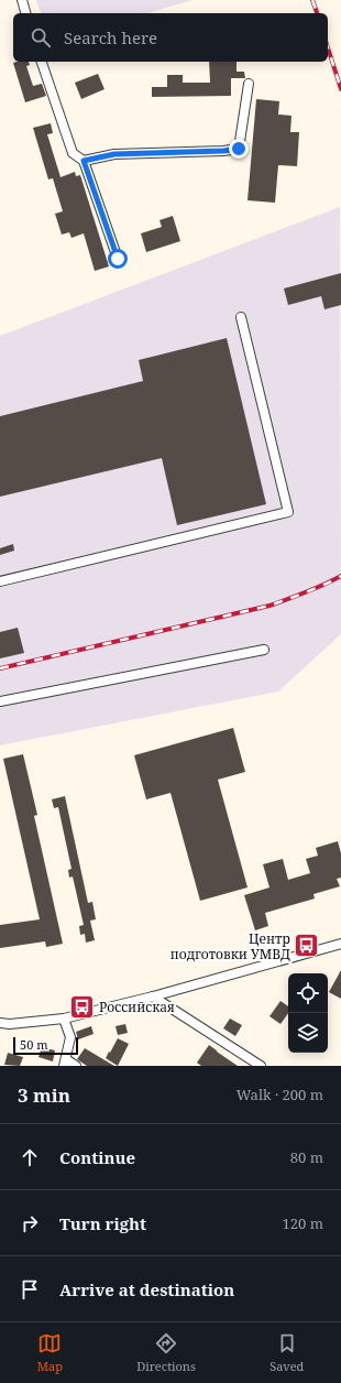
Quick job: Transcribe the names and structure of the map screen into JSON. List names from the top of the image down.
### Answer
{
  "places": {
    "bus stop": ["Центр подготовки УМВД", "Российская"]
  },
  "scale_bar": "50 m",
  "page": {
    "search": "Search here",
    "scale": "50 m",
    "heading": ["3 min", "Walk · 200 m"],
    "list": [
      ["Continue", "80 m"],
      ["Turn right", "120 m"],
      "Arrive at destination"
    ],
    "nav": ["Map", "Directions", "Saved"]
  }
}
